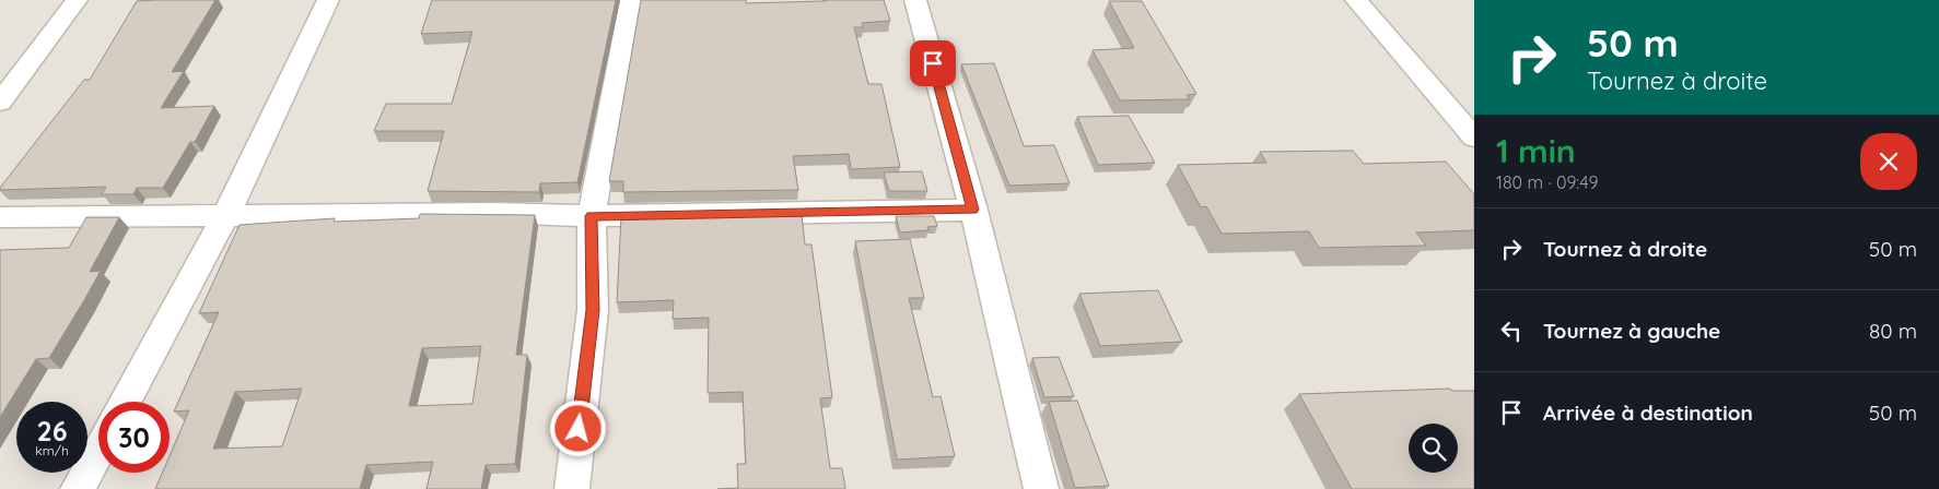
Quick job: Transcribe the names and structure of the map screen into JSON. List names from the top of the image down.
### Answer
{
  "page": {
    "turn": ["50 m", "Tournez à droite"],
    "heading": ["1 min", "180 m · 09:49"],
    "list": [
      {
        "name": "Tournez à droite",
        "value": "50 m"
      },
      {
        "name": "Tournez à gauche",
        "value": "80 m"
      },
      {
        "name": "Arrivée à destination",
        "value": "50 m"
      }
    ],
    "speed": "26 km/h",
    "limit": "30"
  }
}
